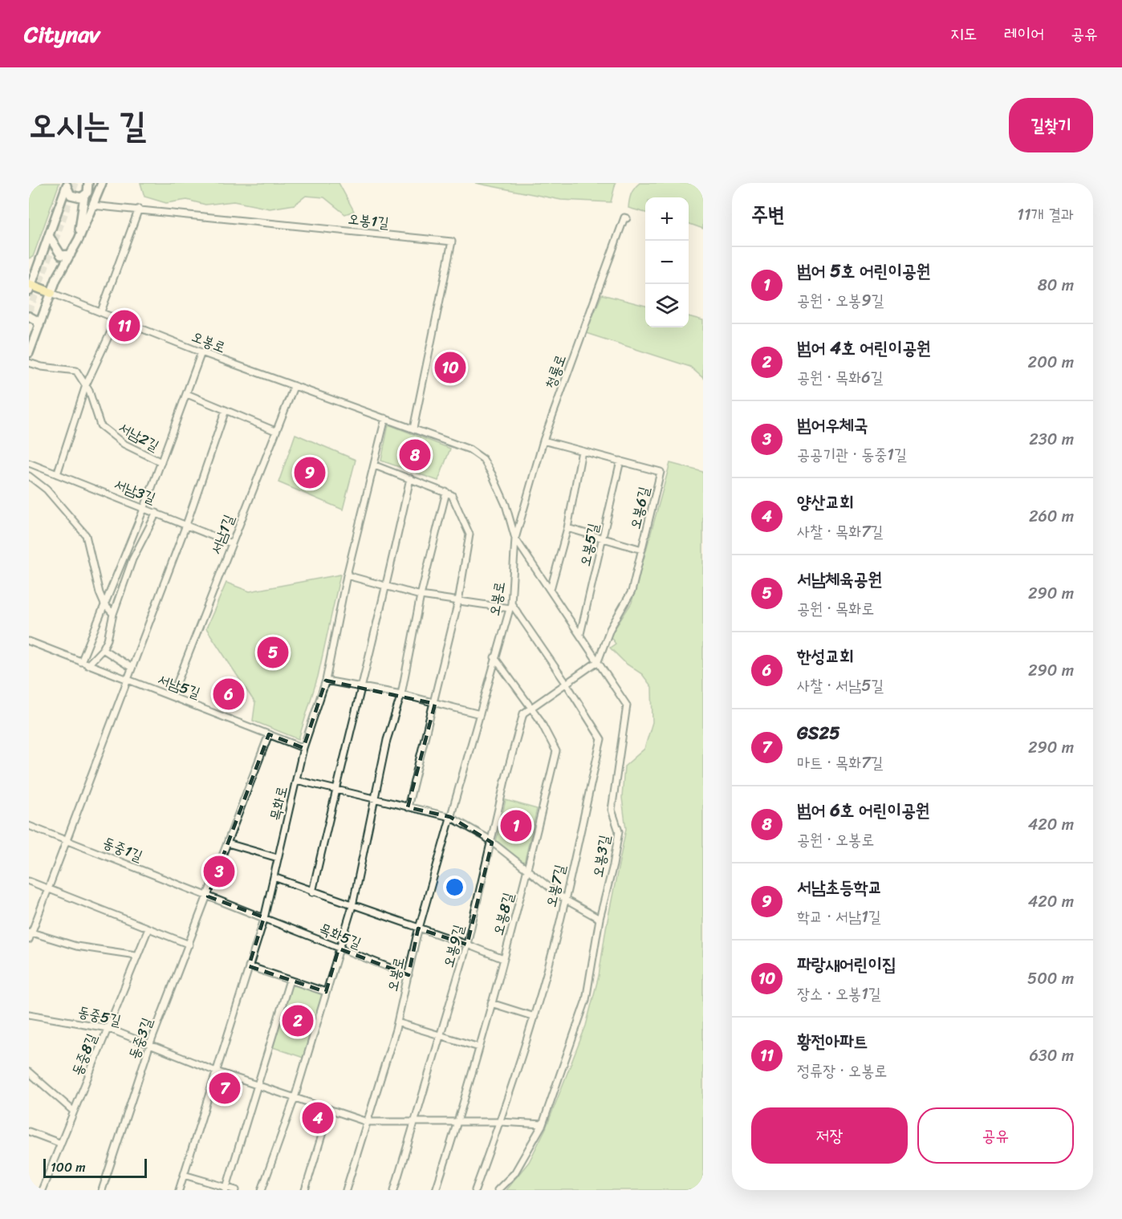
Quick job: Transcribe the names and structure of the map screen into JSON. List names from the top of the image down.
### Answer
{
  "streets": {
    "street": [
      "오봉1길",
      "오봉로",
      "청룡로",
      "서남2길",
      "서남3길",
      "오봉6길",
      "서남1길",
      "오봉5길",
      "서남5길",
      "목화로",
      "동중1길",
      "오봉3길",
      "오봉7길",
      "오봉8길",
      "목화5길",
      "오봉9길",
      "동중5길",
      "동중3길",
      "동중8길"
    ]
  },
  "crossings": [
    ["오봉1길", "오봉로"],
    ["오봉로", "청룡로"],
    ["오봉로", "서남1길"],
    ["오봉로", "목화로"],
    ["오봉로", "오봉3길"],
    ["오봉로", "오봉7길"],
    ["오봉로", "오봉8길"],
    ["오봉로", "목화5길"],
    ["오봉로", "동중5길"],
    ["청룡로", "오봉6길"],
    ["청룡로", "오봉3길"],
    ["서남3길", "서남1길"],
    ["오봉6길", "오봉5길"],
    ["오봉6길", "오봉3길"],
    ["서남1길", "서남5길"],
    ["오봉5길", "오봉3길"],
    ["서남5길", "목화로"],
    ["목화로", "동중1길"],
    ["목화로", "목화5길"],
    ["목화로", "동중5길"],
    ["동중1길", "목화5길"],
    ["동중1길", "동중3길"],
    ["오봉3길", "동중5길"],
    ["오봉7길", "동중5길"],
    ["오봉8길", "오봉9길"],
    ["오봉8길", "동중5길"],
    ["오봉9길", "동중5길"],
    ["동중5길", "동중3길"],
    ["동중5길", "동중8길"]
  ],
  "scale_bar": "100 m",
  "page": {
    "header": "Citynav",
    "nav": ["지도", "레이어", "공유"],
    "title": "오시는 길",
    "buttons": [
      "길찾기",
      ["저장", "공유"]
    ],
    "heading": ["주변", "11개 결과"],
    "map_buttons": ["+", "−"],
    "list": [
      {
        "mark": "1",
        "name": "범어 5호 어린이공원",
        "note": "공원 · 오봉9길",
        "value": "80 m"
      },
      {
        "mark": "2",
        "name": "범어 4호 어린이공원",
        "note": "공원 · 목화6길",
        "value": "200 m"
      },
      {
        "mark": "3",
        "name": "범어우체국",
        "note": "공공기관 · 동중1길",
        "value": "230 m"
      },
      {
        "mark": "4",
        "name": "양산교회",
        "note": "사찰 · 목화7길",
        "value": "260 m"
      },
      {
        "mark": "5",
        "name": "서남체육공원",
        "note": "공원 · 목화로",
        "value": "290 m"
      },
      {
        "mark": "6",
        "name": "한성교회",
        "note": "사찰 · 서남5길",
        "value": "290 m"
      },
      {
        "mark": "7",
        "name": "GS25",
        "note": "마트 · 목화7길",
        "value": "290 m"
      },
      {
        "mark": "8",
        "name": "범어 6호 어린이공원",
        "note": "공원 · 오봉로",
        "value": "420 m"
      },
      {
        "mark": "9",
        "name": "서남초등학교",
        "note": "학교 · 서남1길",
        "value": "420 m"
      },
      {
        "mark": "10",
        "name": "파랑새어린이집",
        "note": "장소 · 오봉1길",
        "value": "500 m"
      },
      {
        "mark": "11",
        "name": "황전아파트",
        "note": "정류장 · 오봉로",
        "value": "630 m"
      }
    ],
    "pins": [
      "11",
      "10",
      "8",
      "9",
      "5",
      "6",
      "1",
      "3",
      "2",
      "7",
      "4"
    ],
    "scale": "100 m"
  }
}
